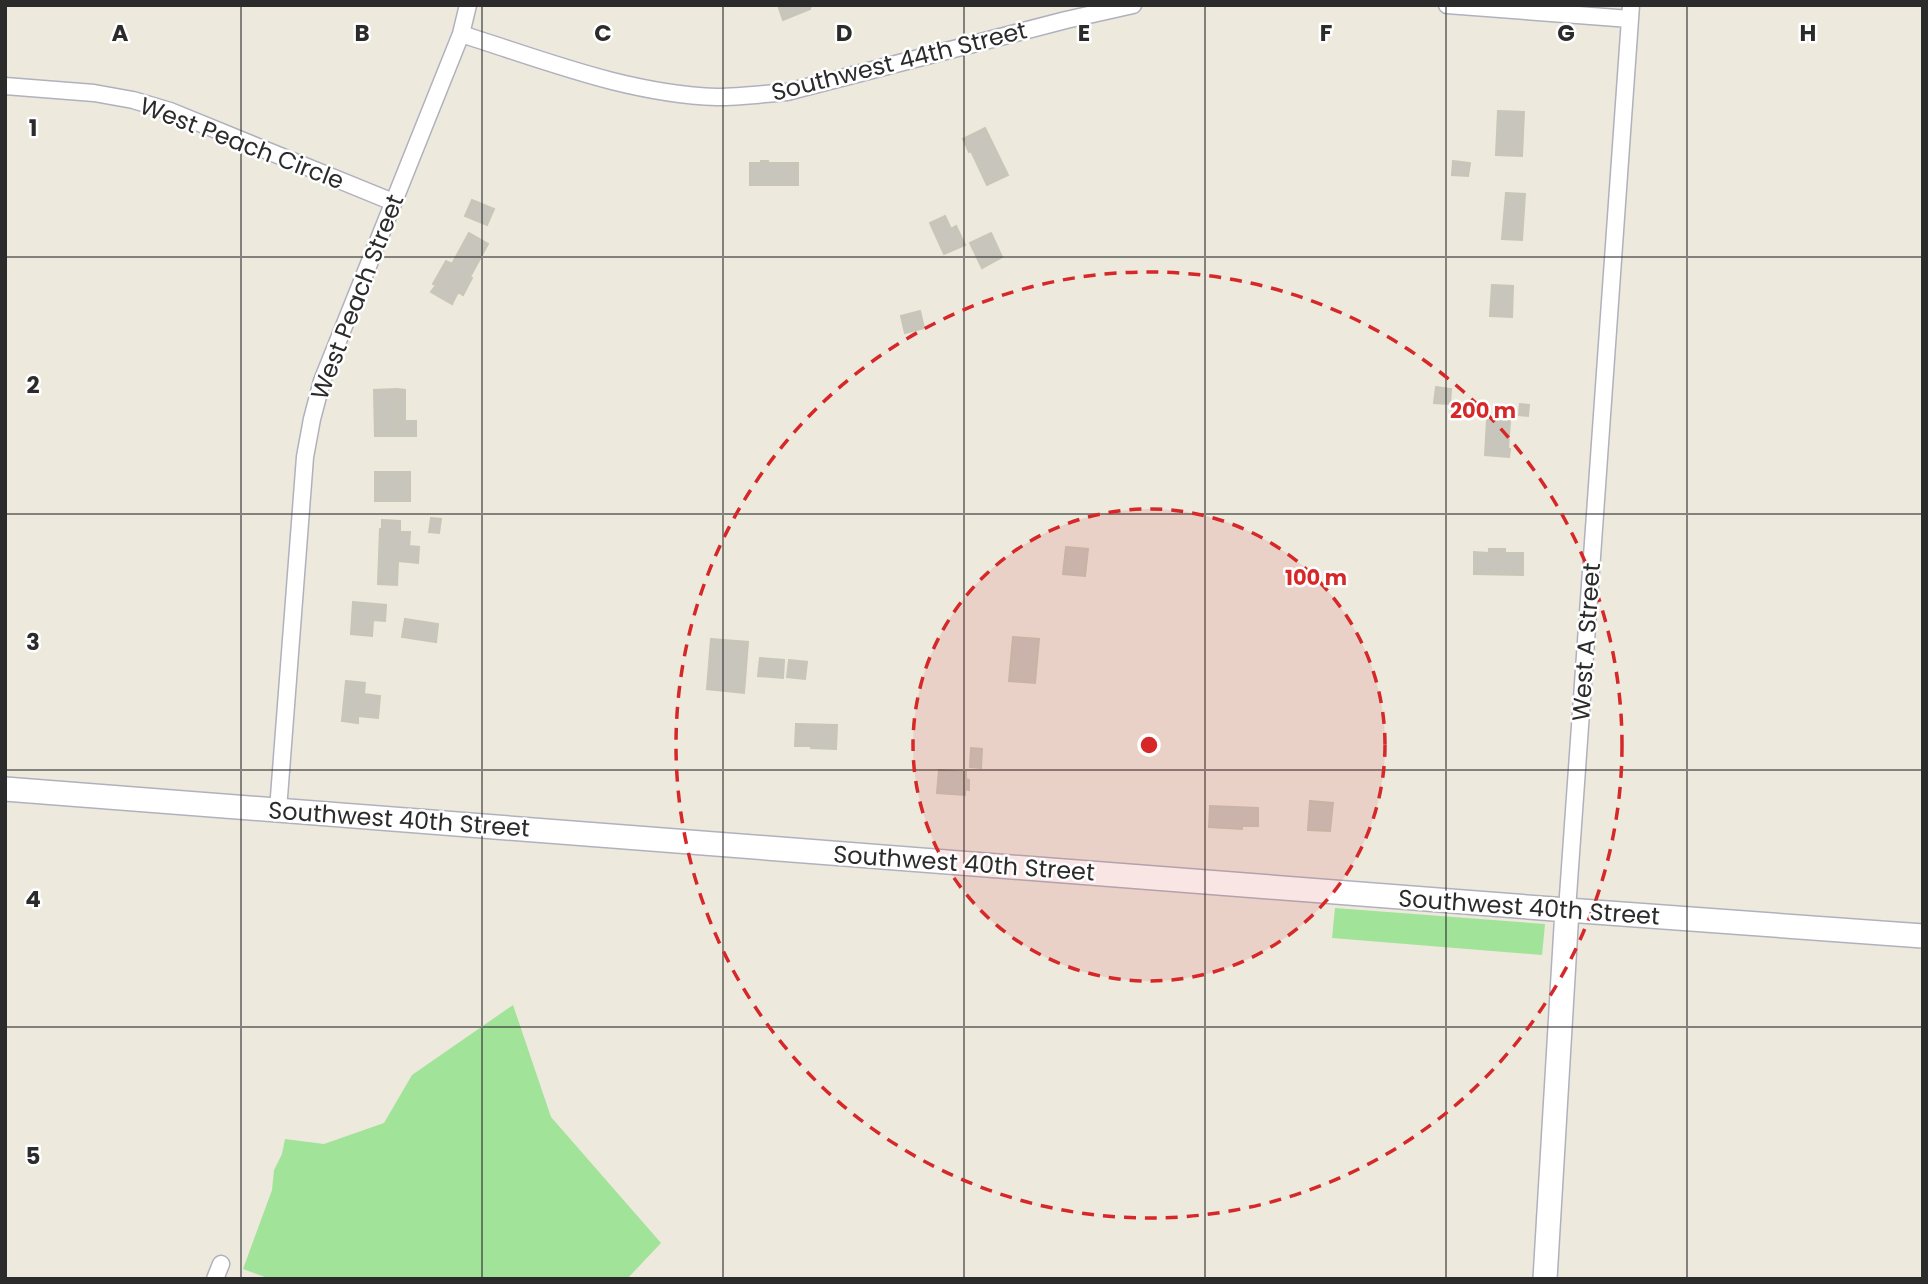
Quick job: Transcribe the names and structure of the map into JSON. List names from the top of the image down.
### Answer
{
  "streets": {
    "main road": ["West A Street", "Southwest 40th Street"],
    "street": ["Southwest 44th Street", "West Peach Circle", "West Peach Street"]
  },
  "crossings": [
    ["Southwest 44th Street", "West Peach Street"],
    ["West Peach Circle", "West Peach Street"],
    ["West Peach Street", "Southwest 40th Street"],
    ["West A Street", "Southwest 40th Street"]
  ],
  "grid": {
    "columns": [
      "A",
      "B",
      "C",
      "D",
      "E",
      "F",
      "G",
      "H"
    ],
    "rows": [
      "1",
      "2",
      "3",
      "4",
      "5"
    ]
  },
  "rings": ["200 m", "100 m"]
}
